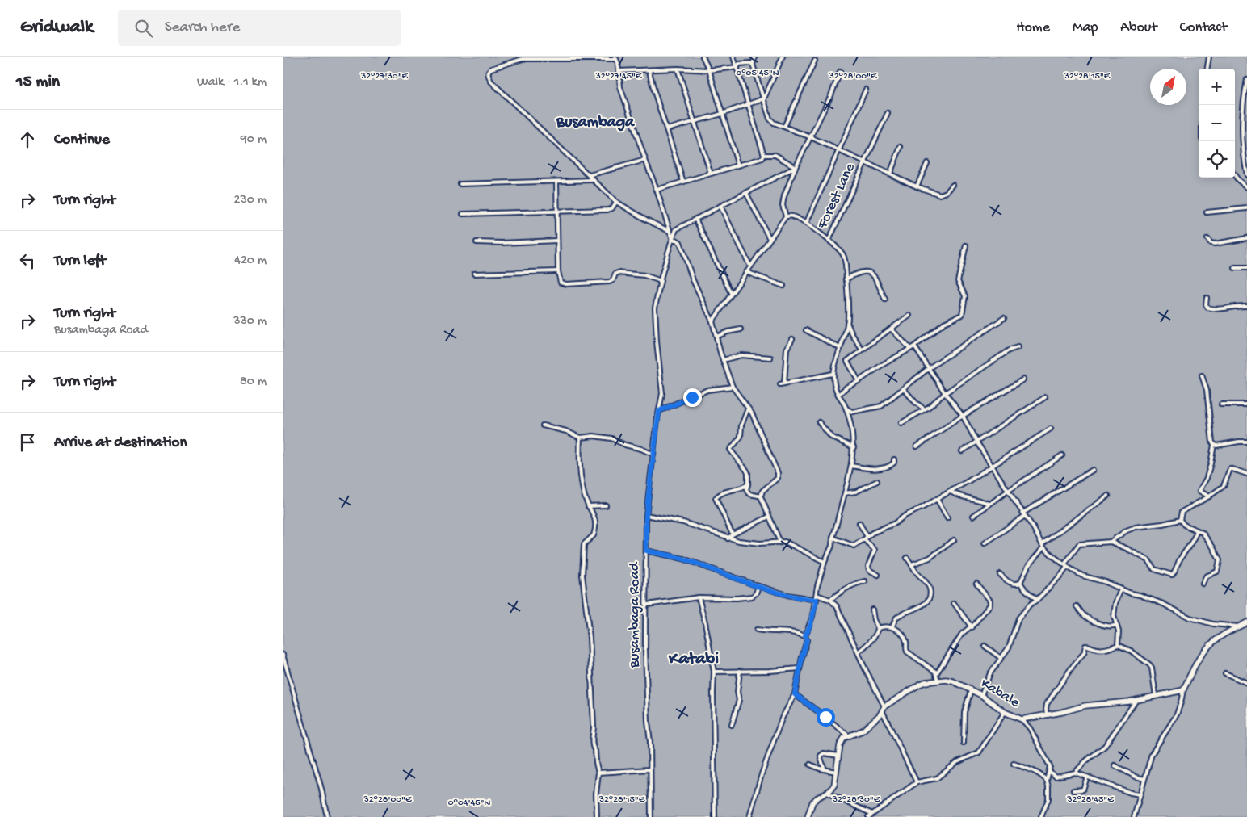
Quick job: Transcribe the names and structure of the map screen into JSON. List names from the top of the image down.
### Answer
{
  "streets": {
    "street": ["Forest Lane", "Busambaga Road", "Kabale"]
  },
  "districts": ["Busambaga", "Katabi"],
  "north": "top right",
  "page": {
    "header": "Gridwalk",
    "search": "Search here",
    "nav": [
      "Home",
      "Map",
      "About",
      "Contact"
    ],
    "heading": ["15 min", "Walk · 1.1 km"],
    "map_buttons": ["+", "−"],
    "list": [
      ["Continue", "90 m"],
      ["Turn right", "230 m"],
      ["Turn left", "420 m"],
      ["Turn right", "Busambaga Road", "330 m"],
      ["Turn right", "80 m"],
      "Arrive at destination"
    ]
  },
  "coordinates": [
    "0°05'45\"N",
    "32°27'30\"E",
    "32°27'45\"E",
    "32°28'00\"E",
    "32°28'15\"E",
    "32°28'30\"E",
    "32°28'45\"E",
    "0°04'45\"N"
  ]
}
